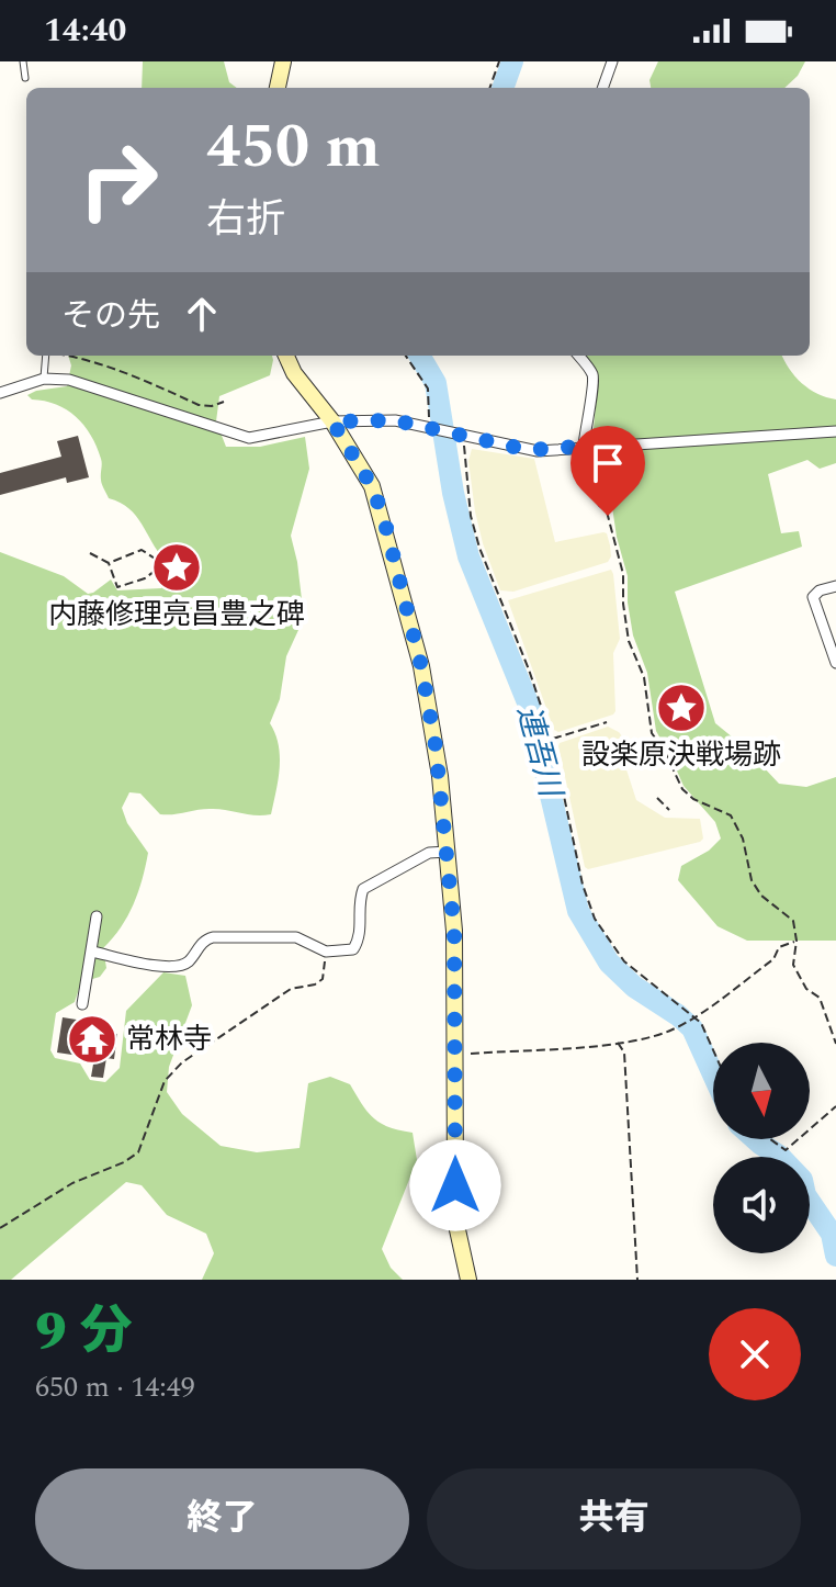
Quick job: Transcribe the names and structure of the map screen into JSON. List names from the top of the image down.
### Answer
{
  "water": ["連吾川"],
  "places": {
    "place": ["内藤修理亮昌豊之碑", "設楽原決戦場跡"],
    "temple": ["常林寺"]
  },
  "north": "bottom",
  "page": {
    "status": "14:40",
    "turn": ["450 m", "右折"],
    "then": "その先",
    "heading": ["9 分", "650 m · 14:49"],
    "buttons": ["終了", "共有"]
  }
}
